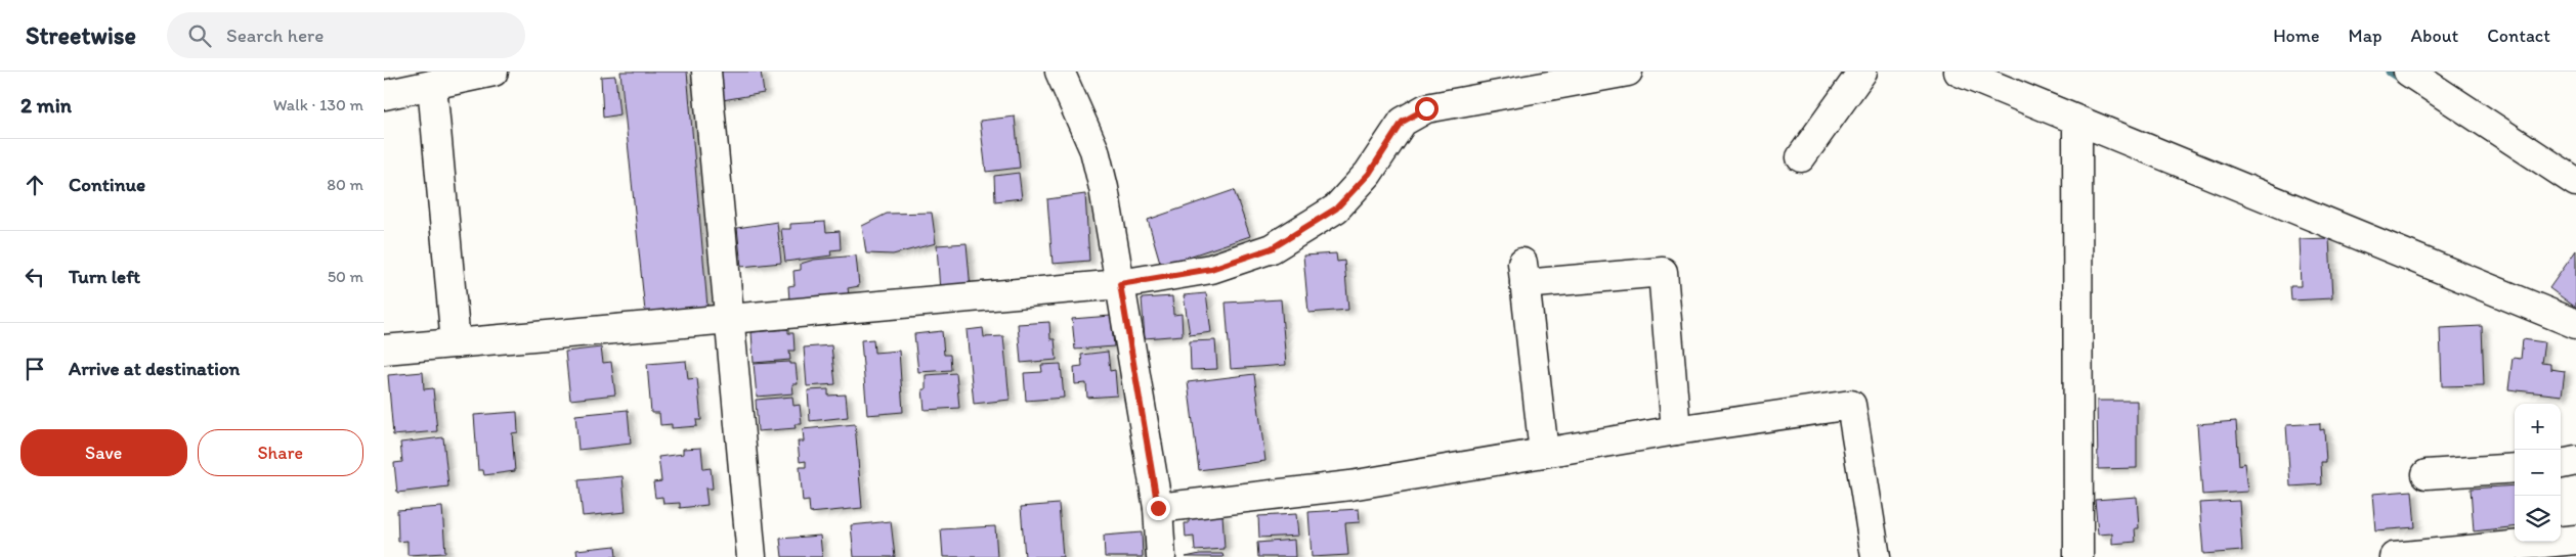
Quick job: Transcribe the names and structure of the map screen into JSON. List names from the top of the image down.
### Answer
{
  "page": {
    "header": "Streetwise",
    "search": "Search here",
    "nav": [
      "Home",
      "Map",
      "About",
      "Contact"
    ],
    "heading": ["2 min", "Walk · 130 m"],
    "list": [
      ["Continue", "80 m"],
      ["Turn left", "50 m"],
      "Arrive at destination"
    ],
    "map_buttons": ["+", "−"],
    "buttons": ["Save", "Share"]
  }
}
